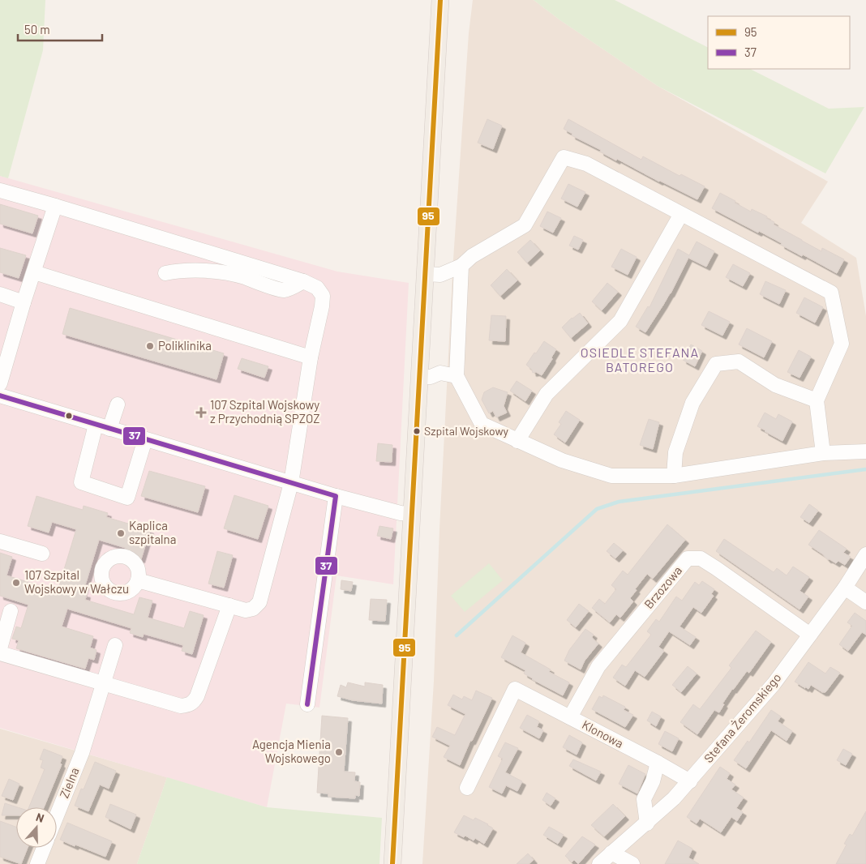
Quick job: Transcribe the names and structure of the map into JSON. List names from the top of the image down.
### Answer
{
  "streets": {
    "street": [
      "Brzozowa",
      "Stefana Żeromskiego",
      "Klonowa",
      "Zielna"
    ]
  },
  "crossings": [
    ["Brzozowa", "Stefana Żeromskiego"],
    ["Brzozowa", "Klonowa"],
    ["Stefana Żeromskiego", "Klonowa"]
  ],
  "districts": ["OSIEDLE STEFANA BATOREGO"],
  "places": {
    "other": [
      "Poliklinika",
      "Szpital Wojskowy",
      "Kaplica szpitalna",
      "107 Szpital Wojskowy w Wałczu",
      "Agencja Mienia Wojskowego"
    ],
    "health": ["107 Szpital Wojskowy z Przychodnią SPZOZ"]
  },
  "lines": ["transit line 95", "transit line 37"],
  "legend": ["95", "37"],
  "scale_bar": "50 m",
  "north": "top"
}
